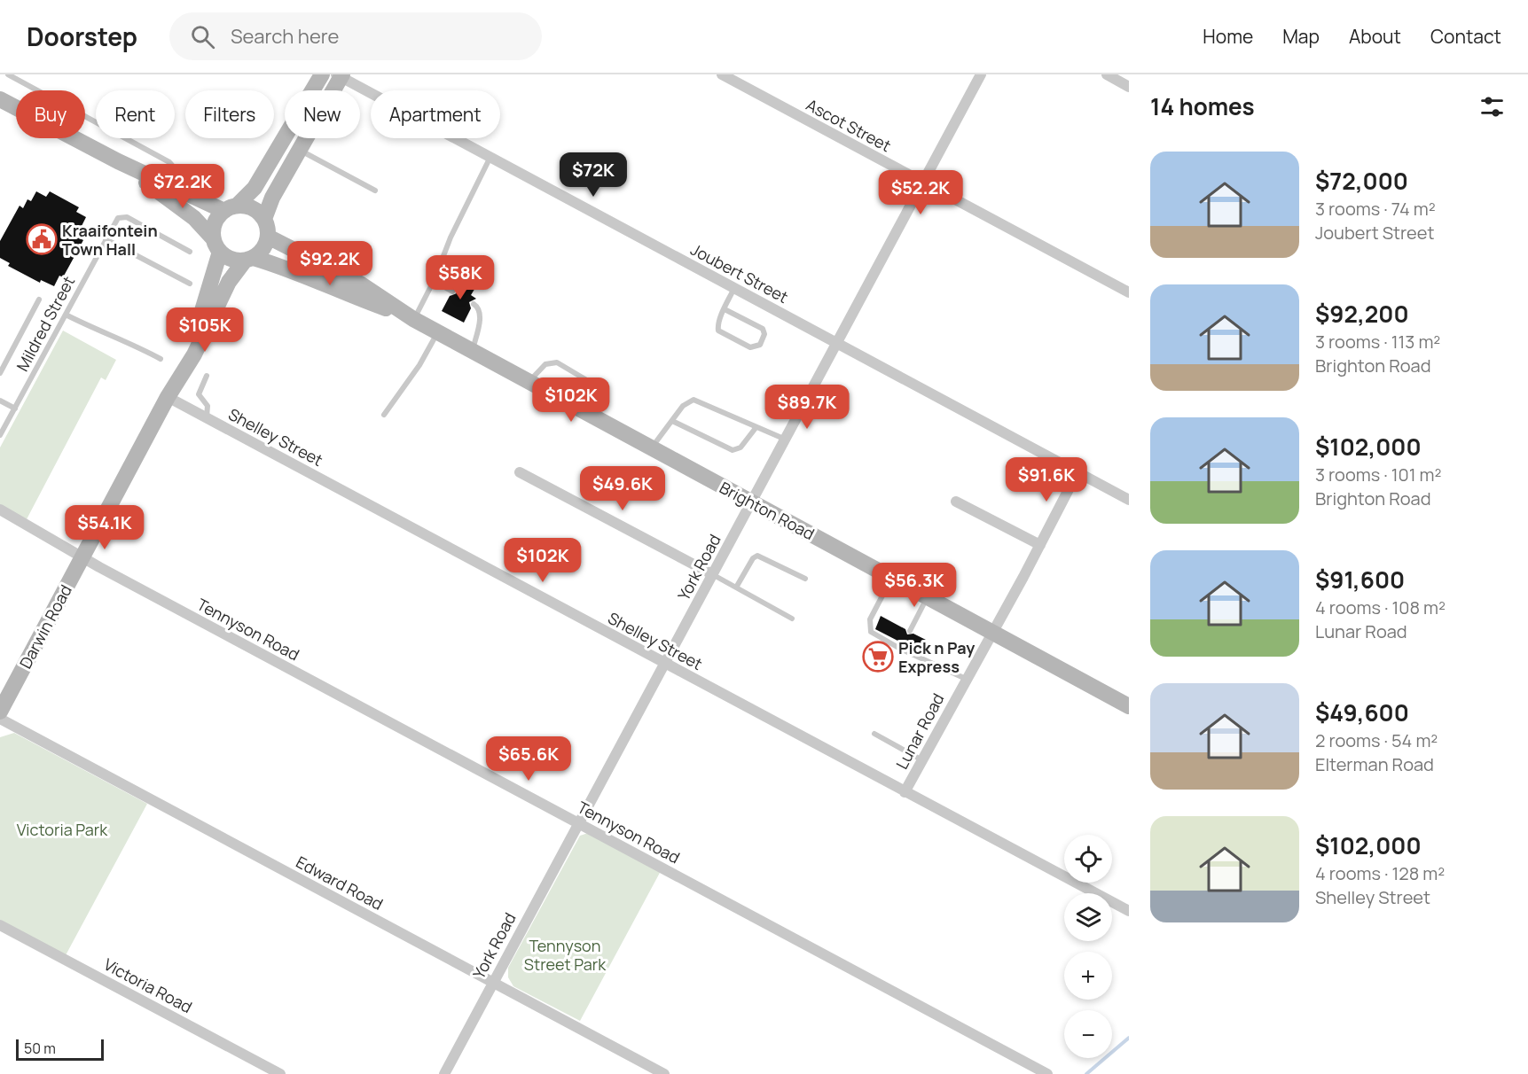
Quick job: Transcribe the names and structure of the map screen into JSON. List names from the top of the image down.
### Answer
{
  "streets": {
    "main road": ["Brighton Road", "Darwin Road"],
    "street": [
      "Ascot Street",
      "Joubert Street",
      "Shelley Street",
      "York Road",
      "Tennyson Road",
      "Lunar Road",
      "Edward Road",
      "Victoria Road"
    ],
    "lane": ["Mildred Street"]
  },
  "crossings": [
    ["Ascot Street", "York Road"],
    ["Joubert Street", "York Road"],
    ["Joubert Street", "Lunar Road"],
    ["Shelley Street", "York Road"],
    ["Shelley Street", "Darwin Road"],
    ["Shelley Street", "Lunar Road"],
    ["Brighton Road", "York Road"],
    ["Brighton Road", "Darwin Road"],
    ["Brighton Road", "Lunar Road"],
    ["York Road", "Tennyson Road"],
    ["York Road", "Edward Road"],
    ["Darwin Road", "Tennyson Road"]
  ],
  "parks": ["Victoria Park", "Tennyson Street Park"],
  "places": {
    "public building": ["Kraaifontein Town Hall"],
    "supermarket": ["Pick n Pay Express"]
  },
  "scale_bar": "50 m",
  "page": {
    "header": "Doorstep",
    "search": "Search here",
    "nav": [
      "Home",
      "Map",
      "About",
      "Contact"
    ],
    "heading": "14 homes",
    "chip": [
      "Buy",
      "Rent",
      "Filters",
      "New",
      "Apartment"
    ],
    "list": [
      {
        "name": "$72,000",
        "note": "3 rooms · 74 m² · Joubert Street"
      },
      {
        "name": "$92,200",
        "note": "3 rooms · 113 m² · Brighton Road"
      },
      {
        "name": "$102,000",
        "note": "3 rooms · 101 m² · Brighton Road"
      },
      {
        "name": "$91,600",
        "note": "4 rooms · 108 m² · Lunar Road"
      },
      {
        "name": "$49,600",
        "note": "2 rooms · 54 m² · Elterman Road"
      },
      {
        "name": "$102,000",
        "note": "4 rooms · 128 m² · Shelley Street"
      }
    ],
    "price": [
      "$72K",
      "$72.2K",
      "$52.2K",
      "$92.2K",
      "$58K",
      "$105K",
      "$102K",
      "$89.7K",
      "$91.6K",
      "$49.6K",
      "$54.1K",
      "$102K",
      "$56.3K",
      "$65.6K"
    ],
    "map_buttons": ["+", "−"],
    "scale": "50 m"
  }
}
